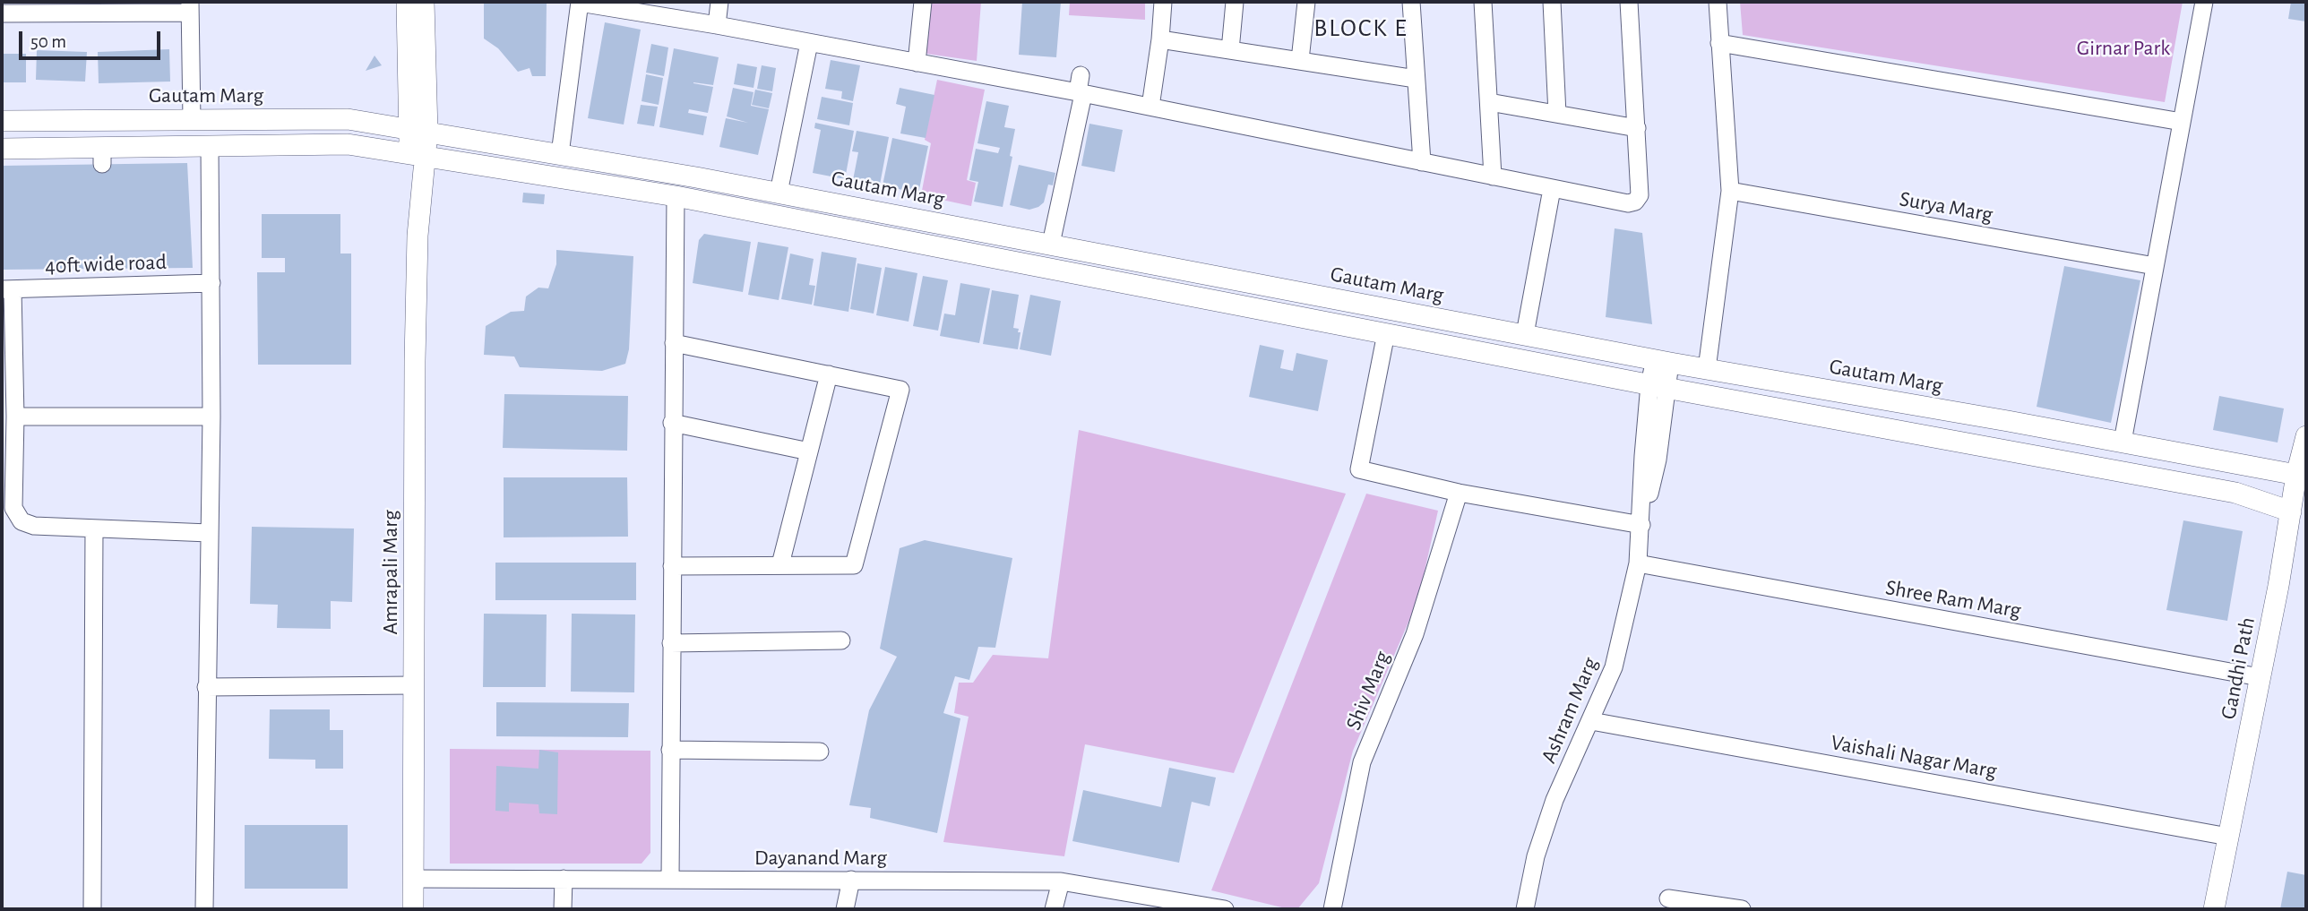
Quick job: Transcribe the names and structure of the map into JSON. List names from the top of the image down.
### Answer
{
  "streets": {
    "street": [
      "Gautam Marg",
      "Surya Marg",
      "40ft wide road",
      "Amrapali Marg",
      "Shree Ram Marg",
      "Gandhi Path",
      "Shiv Marg",
      "Ashram Marg",
      "Vaishali Nagar Marg",
      "Dayanand Marg"
    ]
  },
  "crossings": [
    ["Gautam Marg", "Amrapali Marg"],
    ["Gautam Marg", "Gandhi Path"],
    ["Gautam Marg", "Ashram Marg"],
    ["Amrapali Marg", "Dayanand Marg"],
    ["Shree Ram Marg", "Gandhi Path"],
    ["Shree Ram Marg", "Ashram Marg"],
    ["Gandhi Path", "Vaishali Nagar Marg"],
    ["Ashram Marg", "Vaishali Nagar Marg"]
  ],
  "districts": ["BLOCK E"],
  "parks": ["Girnar Park"],
  "scale_bar": "50 m"
}
